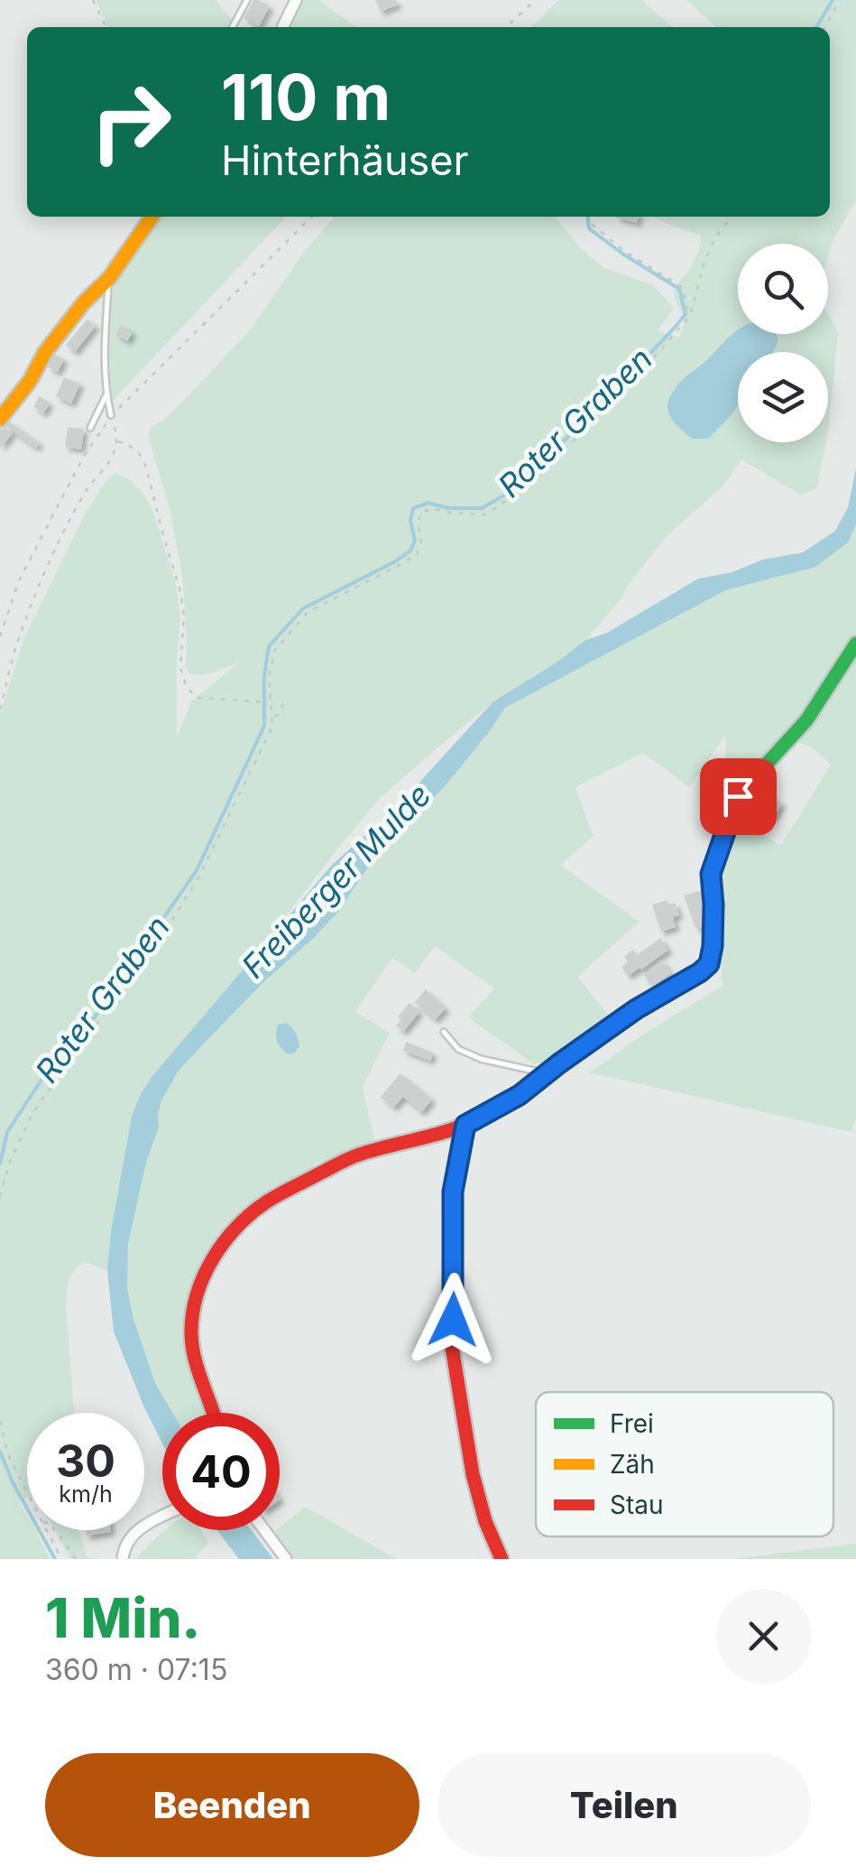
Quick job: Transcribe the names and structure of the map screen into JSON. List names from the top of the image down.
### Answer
{
  "water": ["Roter Graben", "Freiberger Mulde"],
  "legend": ["Frei", "Zäh", "Stau"],
  "page": {
    "turn": ["110 m", "Hinterhäuser"],
    "speed": "30 km/h",
    "limit": "40",
    "heading": ["1 Min.", "360 m · 07:15"],
    "buttons": ["Beenden", "Teilen"]
  }
}
